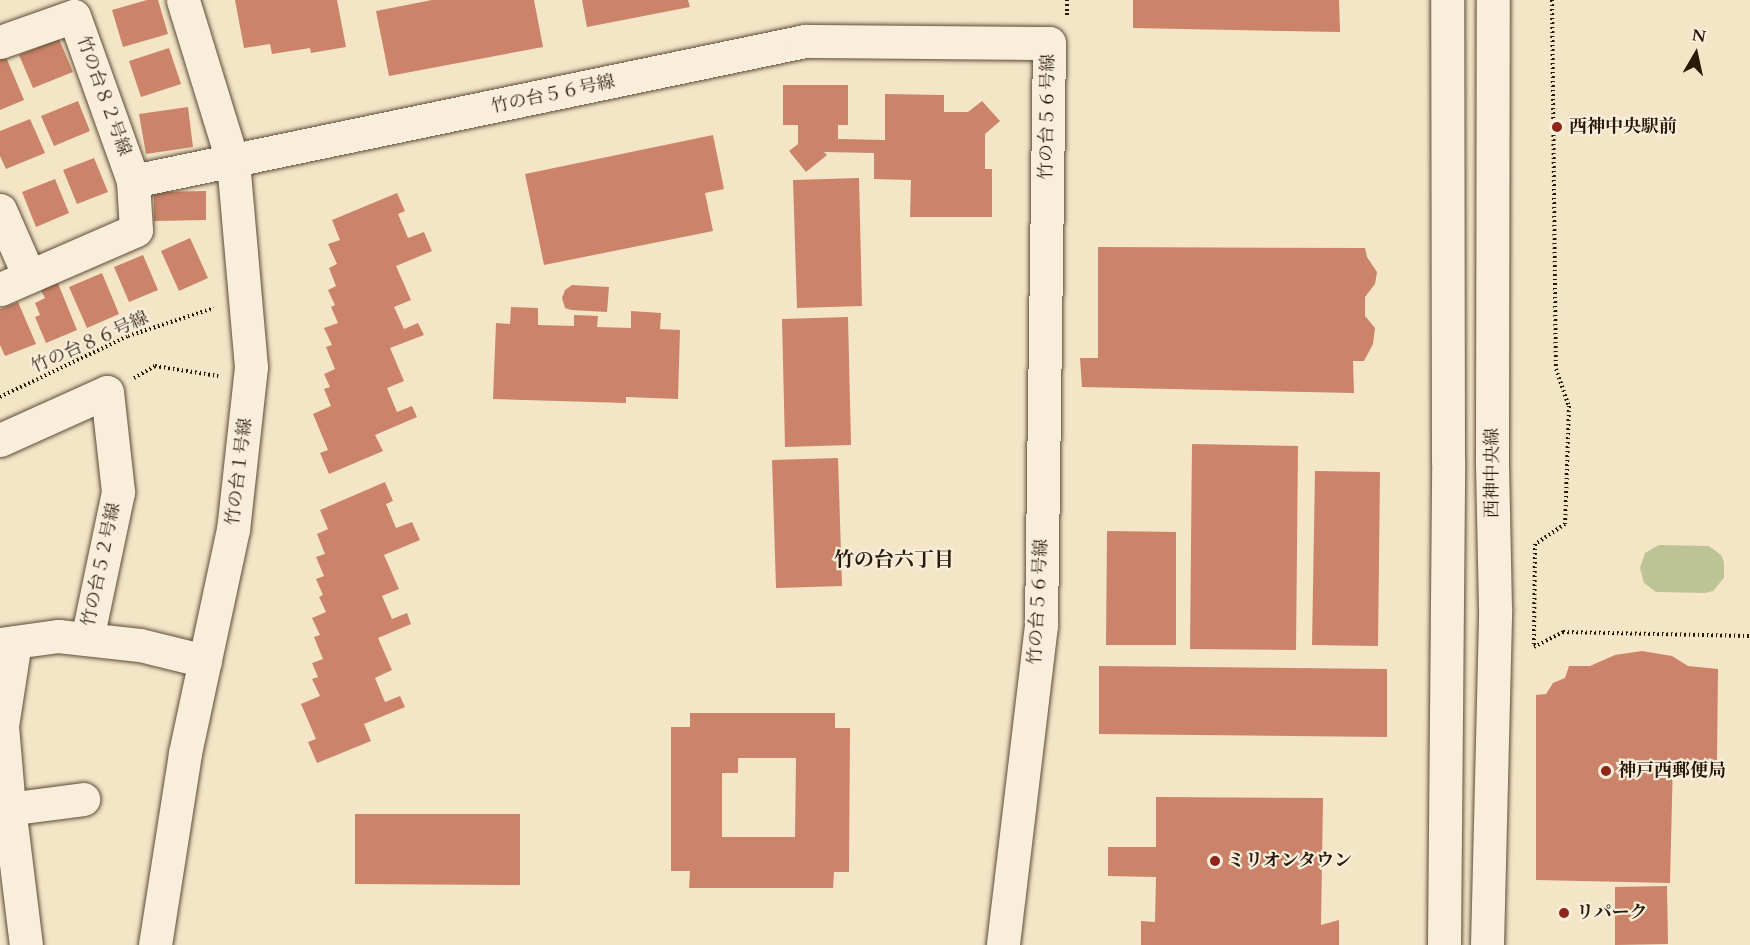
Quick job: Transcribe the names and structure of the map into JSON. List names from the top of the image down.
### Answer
{
  "streets": {
    "street": [
      "竹の台５６号線",
      "竹の台８２号線",
      "竹の台１号線",
      "西神中央線",
      "竹の台５２号線"
    ],
    "path": ["竹の台８６号線"]
  },
  "crossings": [
    ["竹の台５６号線", "竹の台１号線"]
  ],
  "districts": ["竹の台六丁目"],
  "places": [
    "西神中央駅前",
    "神戸西郵便局",
    "ミリオンタウン",
    "リパーク"
  ],
  "north": "top"
}
